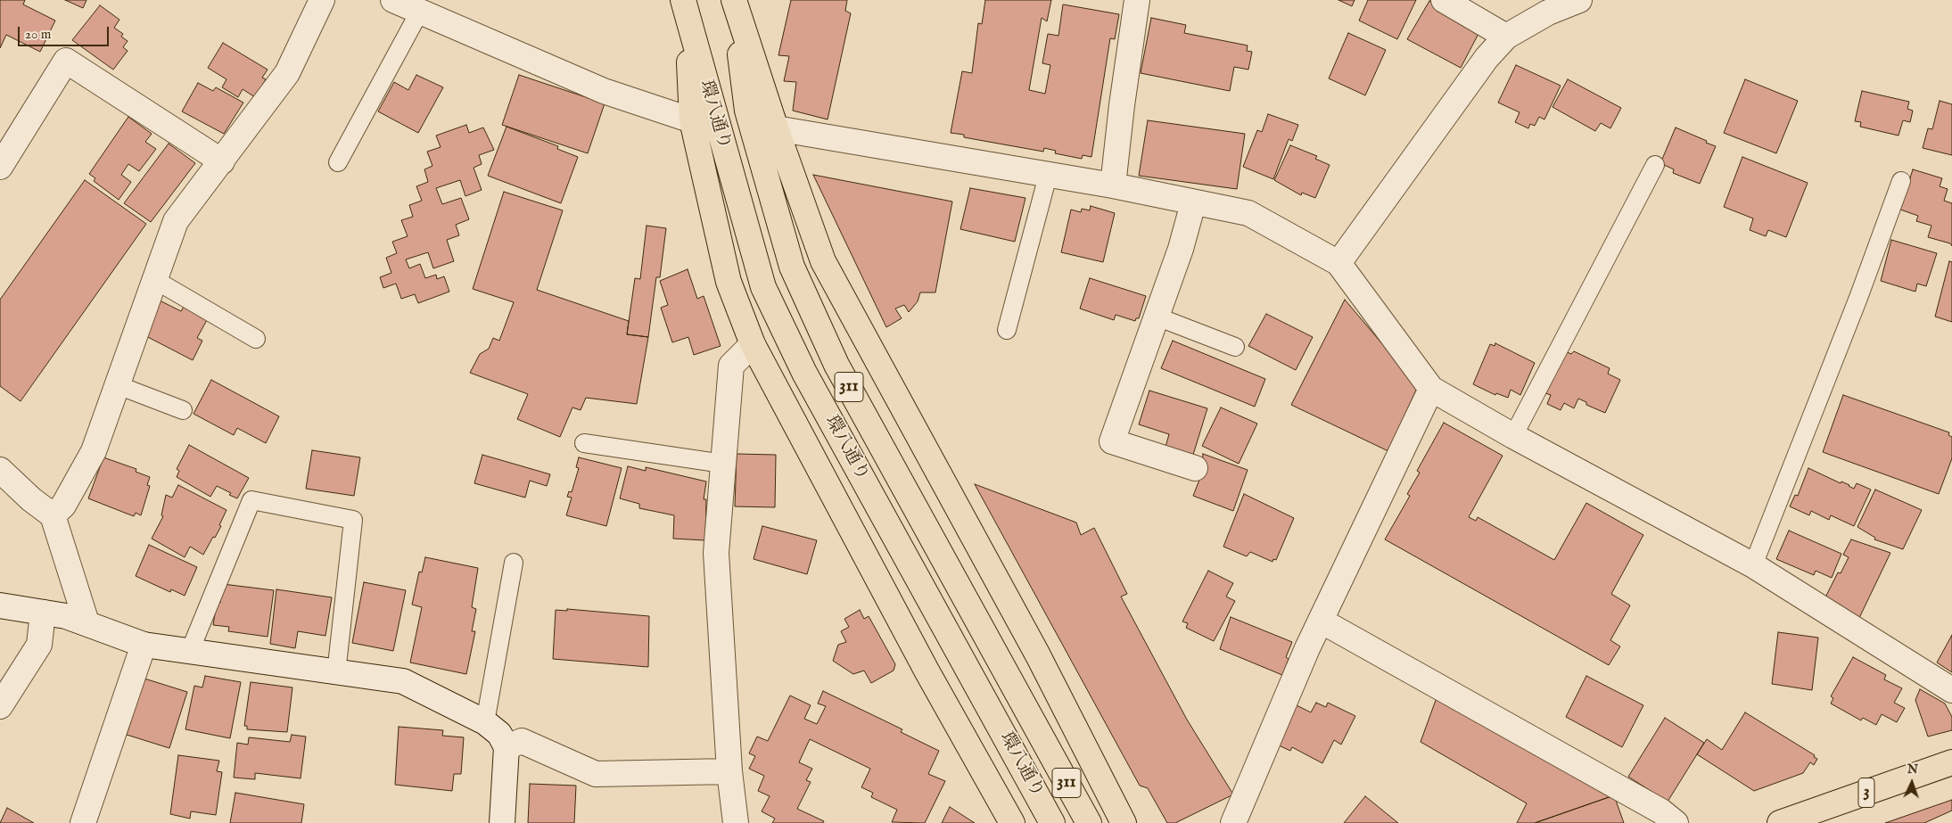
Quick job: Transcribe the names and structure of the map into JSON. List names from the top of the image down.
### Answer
{
  "streets": {
    "main road": ["環八通り", "311", "3"]
  },
  "scale_bar": "20 m",
  "north": "top"
}
